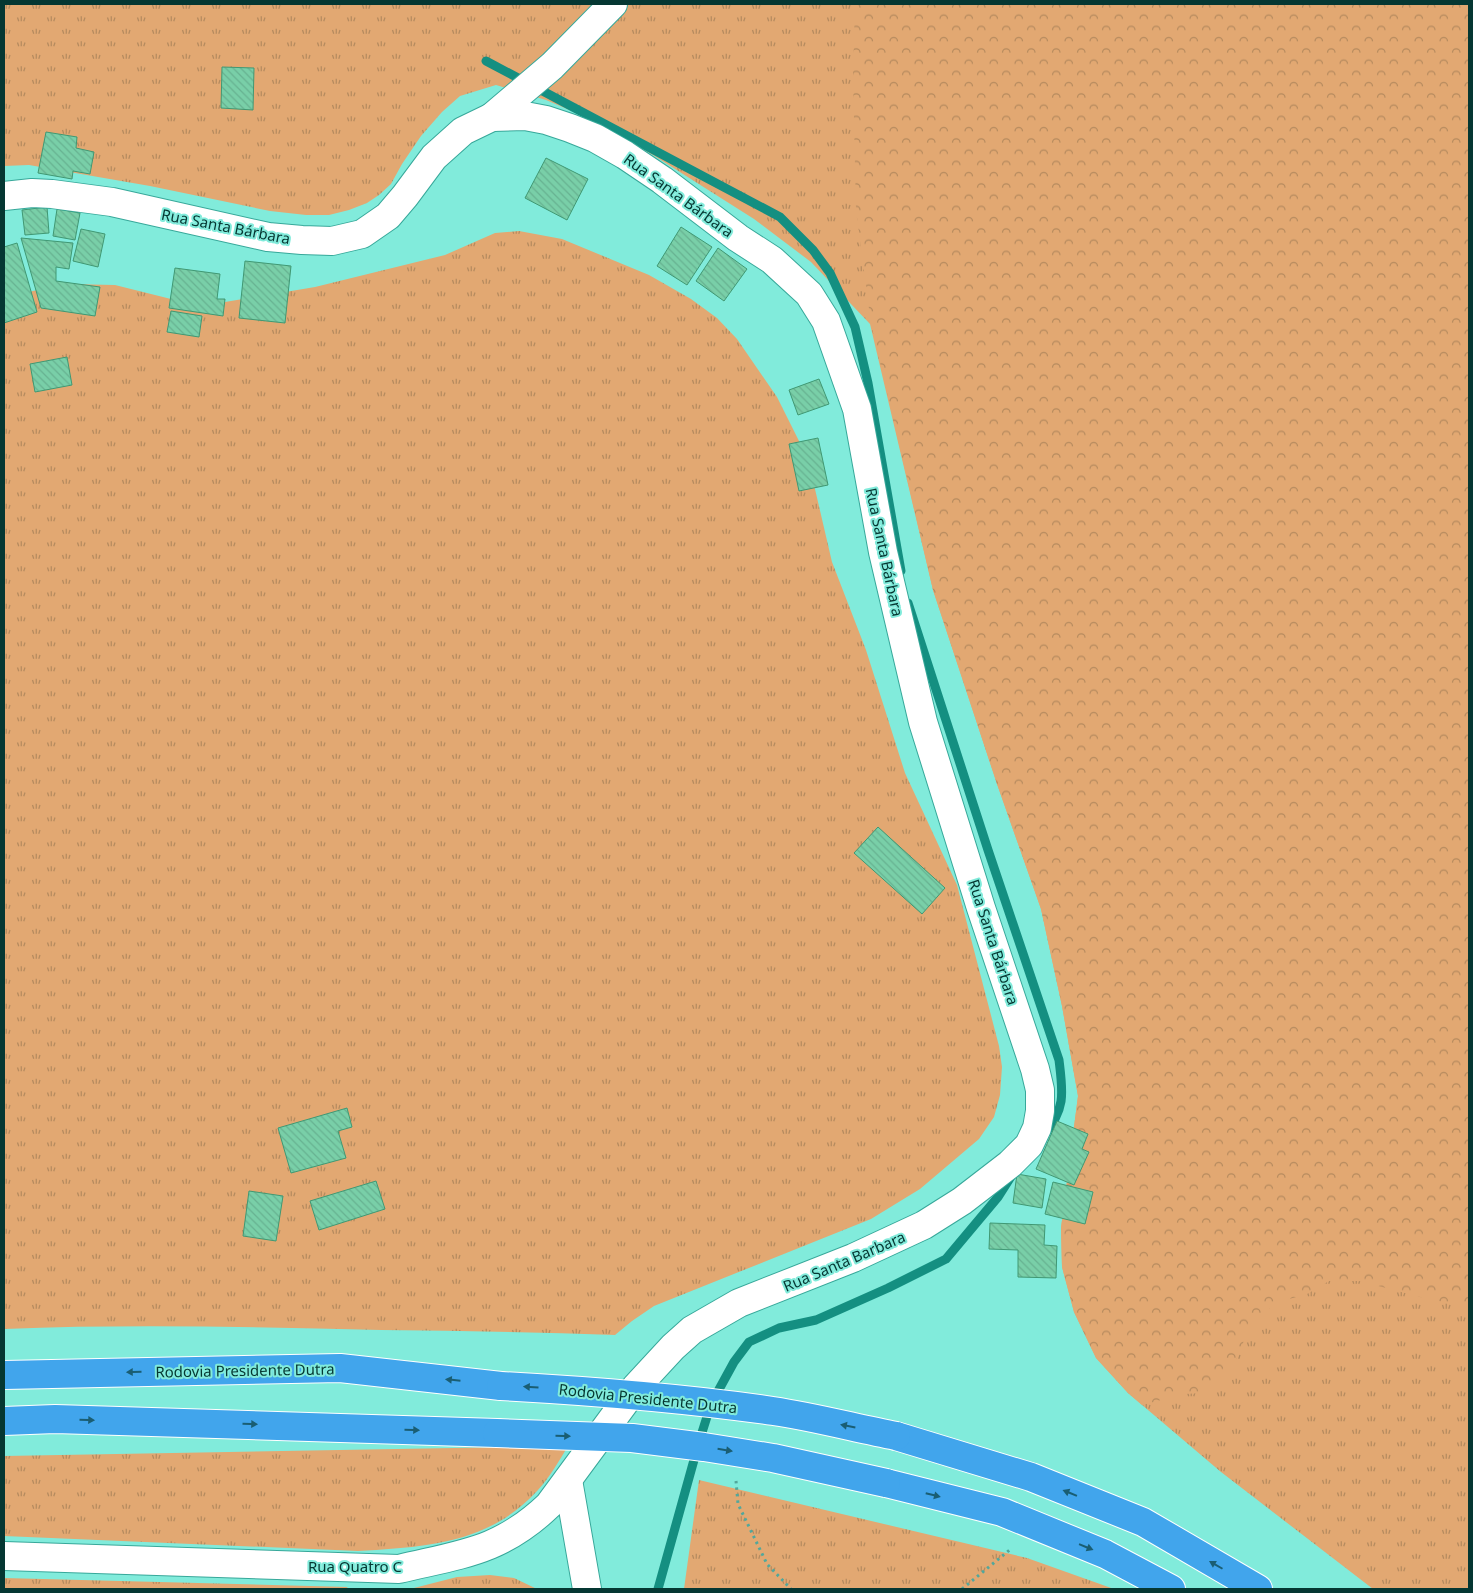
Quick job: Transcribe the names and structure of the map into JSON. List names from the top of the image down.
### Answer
{
  "streets": {
    "highway": ["Rodovia Presidente Dutra"],
    "street": ["Rua Santa Bárbara", "Rua Santa Barbara", "Rua Quatro C"]
  },
  "crossings": [
    ["Rua Santa Bárbara", "Rua Santa Barbara"],
    ["Rua Santa Barbara", "Rua Quatro C"]
  ]
}
